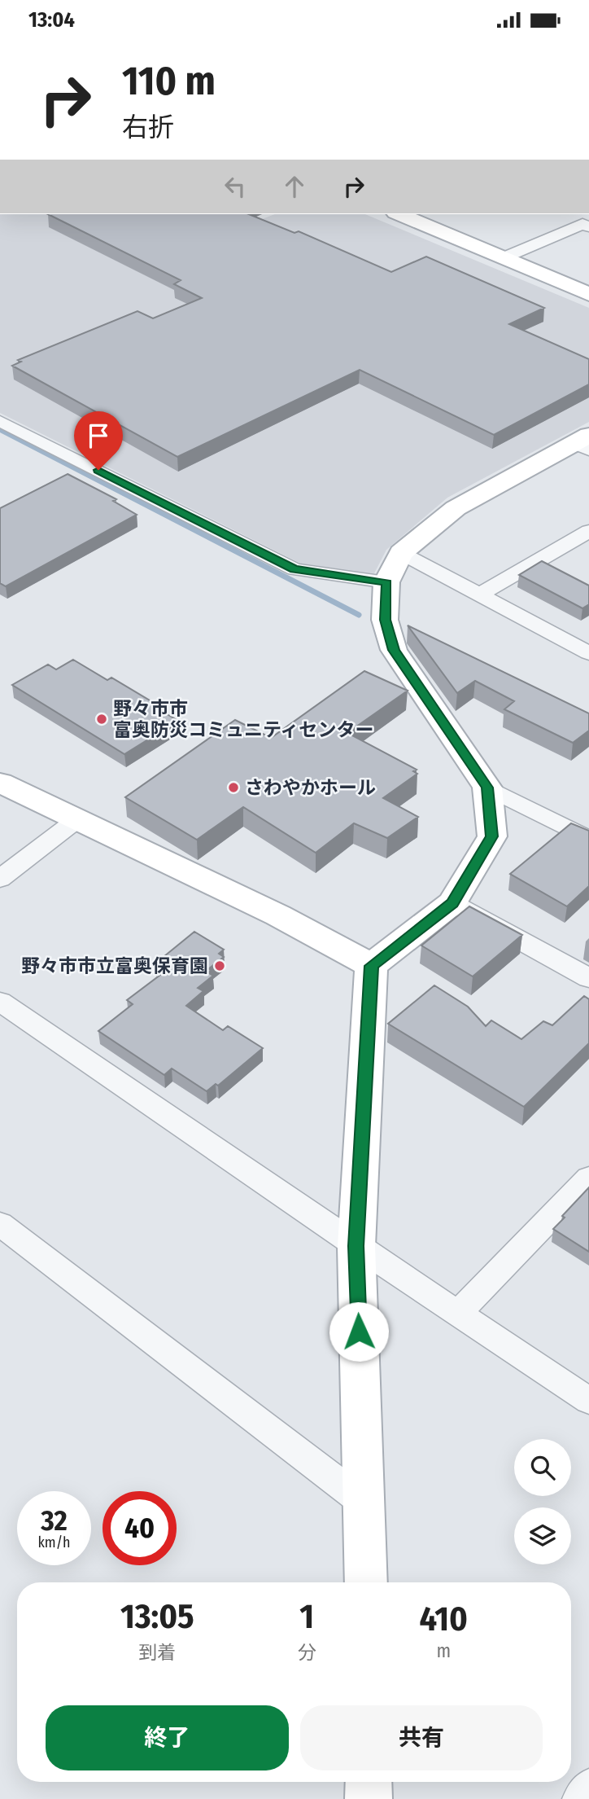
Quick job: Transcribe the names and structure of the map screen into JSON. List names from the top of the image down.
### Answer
{
  "places": ["野々市市 富奥防災コミュニティセンター", "さわやかホール", "野々市市立富奥保育園"],
  "page": {
    "status": "13:04",
    "turn": ["110 m", "右折"],
    "speed": "32 km/h",
    "limit": "40",
    "eta": [
      "13:05",
      "到着",
      "1",
      "分",
      "410",
      "m"
    ],
    "buttons": ["終了", "共有"]
  }
}
